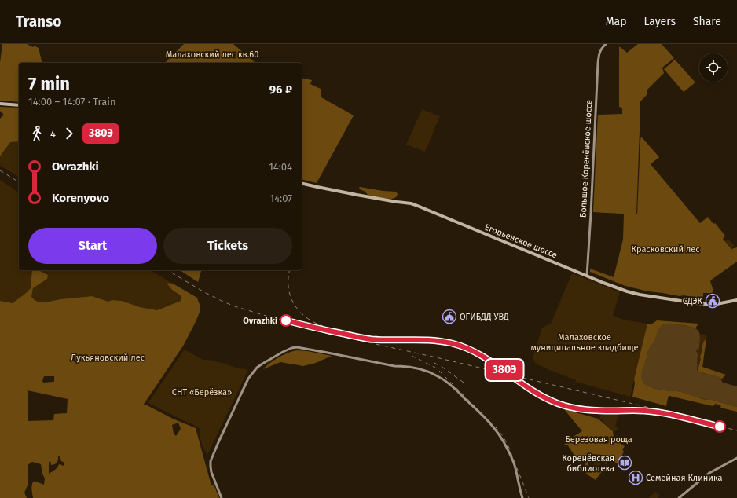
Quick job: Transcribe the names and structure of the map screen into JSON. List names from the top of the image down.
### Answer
{
  "streets": {
    "main road": ["Большое Коренёвское шоссе", "Егорьевское шоссе"]
  },
  "crossings": [
    ["Большое Коренёвское шоссе", "Егорьевское шоссе"]
  ],
  "parks": [
    "Малаховский лес кв.60",
    "Красковский лес",
    "Малаховское муниципальное кладбище",
    "Лукьяновский лес",
    "СНТ «Берёзка»",
    "Березовая роща"
  ],
  "places": {
    "public building": ["СДЭК", "ОГИБДД УВД"],
    "other": ["Ovrazhki"],
    "library": ["Коренёвская библиотека"],
    "hospital": ["Семейная Клиника"]
  },
  "page": {
    "header": "Transo",
    "nav": ["Map", "Layers", "Share"],
    "on_map": "380Э",
    "heading": ["7 min", "14:00 – 14:07 · Train", "96 ₽"],
    "legs": ["4", "380Э"],
    "list": [
      {
        "name": "Ovrazhki",
        "value": "14:04"
      },
      {
        "name": "Korenyovo",
        "value": "14:07"
      }
    ],
    "buttons": ["Start", "Tickets"]
  }
}
